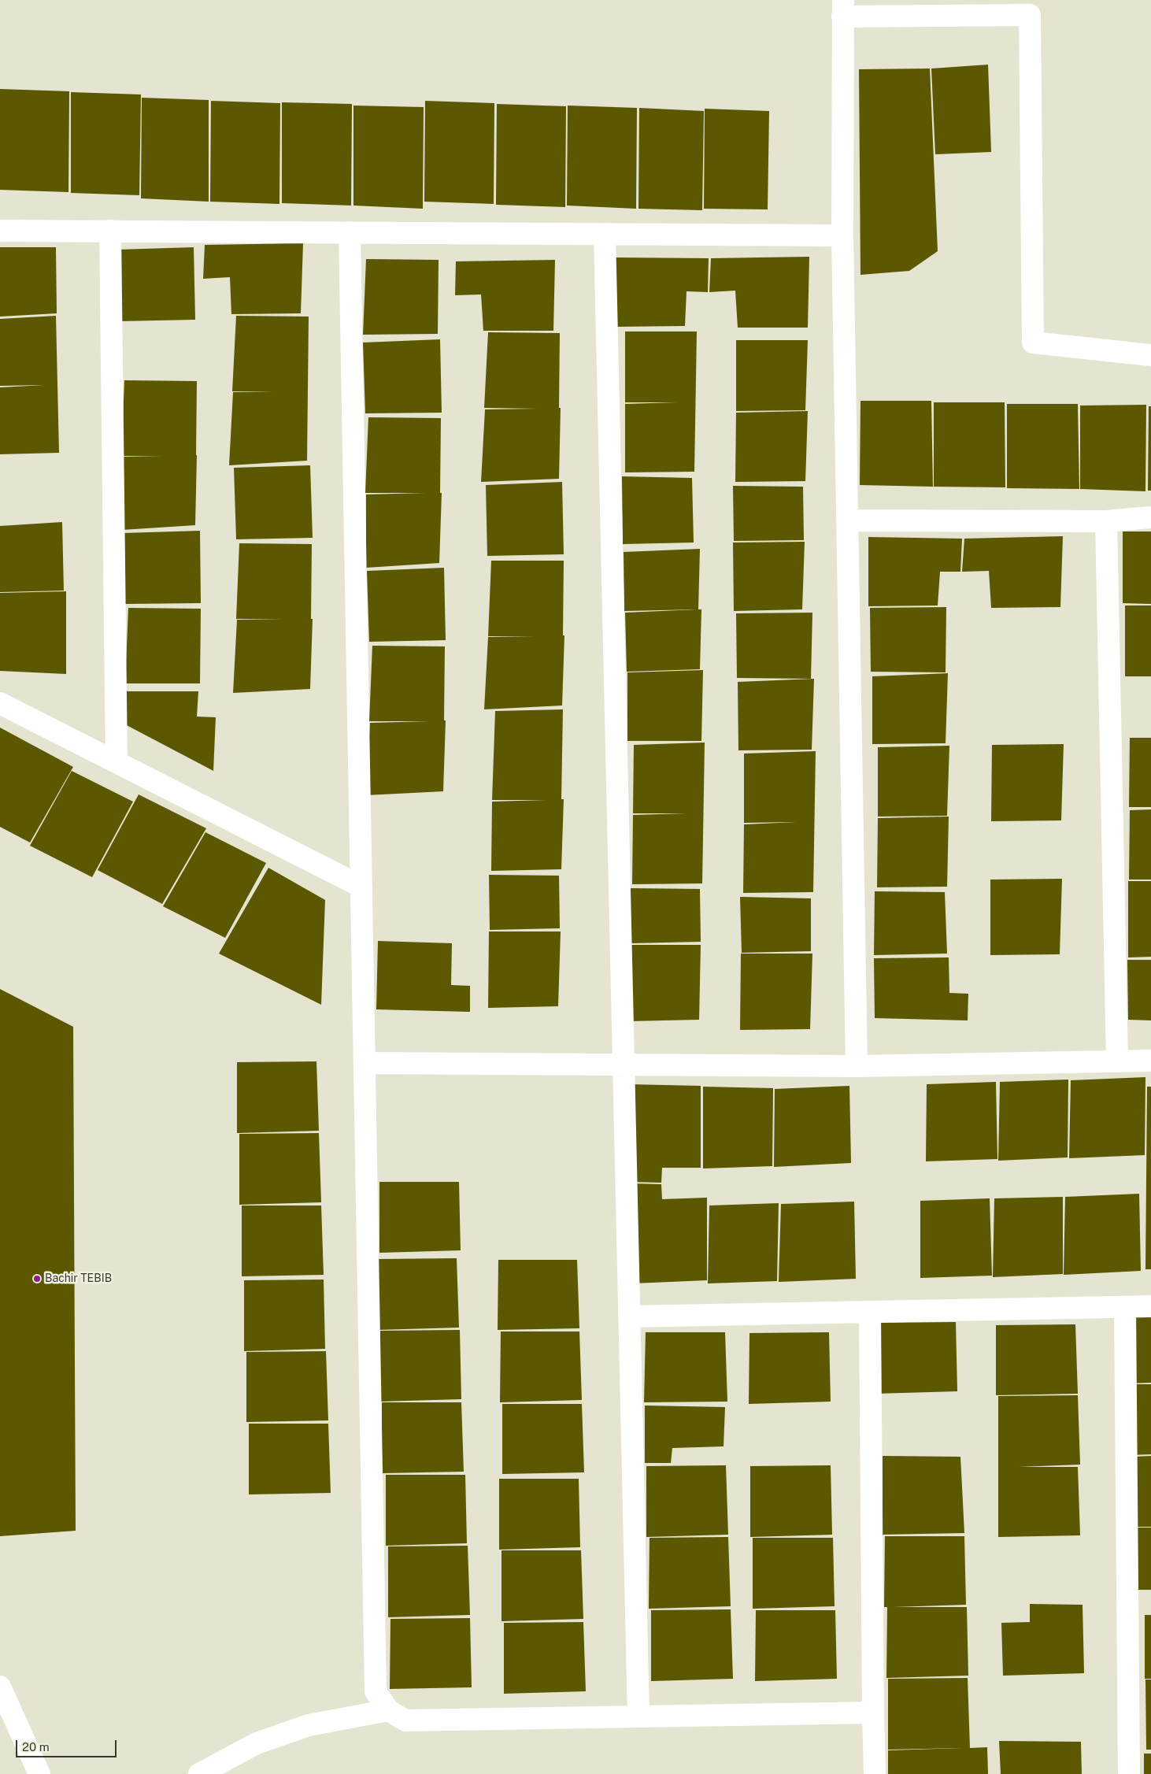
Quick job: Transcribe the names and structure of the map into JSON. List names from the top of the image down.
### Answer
{
  "places": ["Bachir TEBIB"],
  "scale_bar": "20 m"
}
